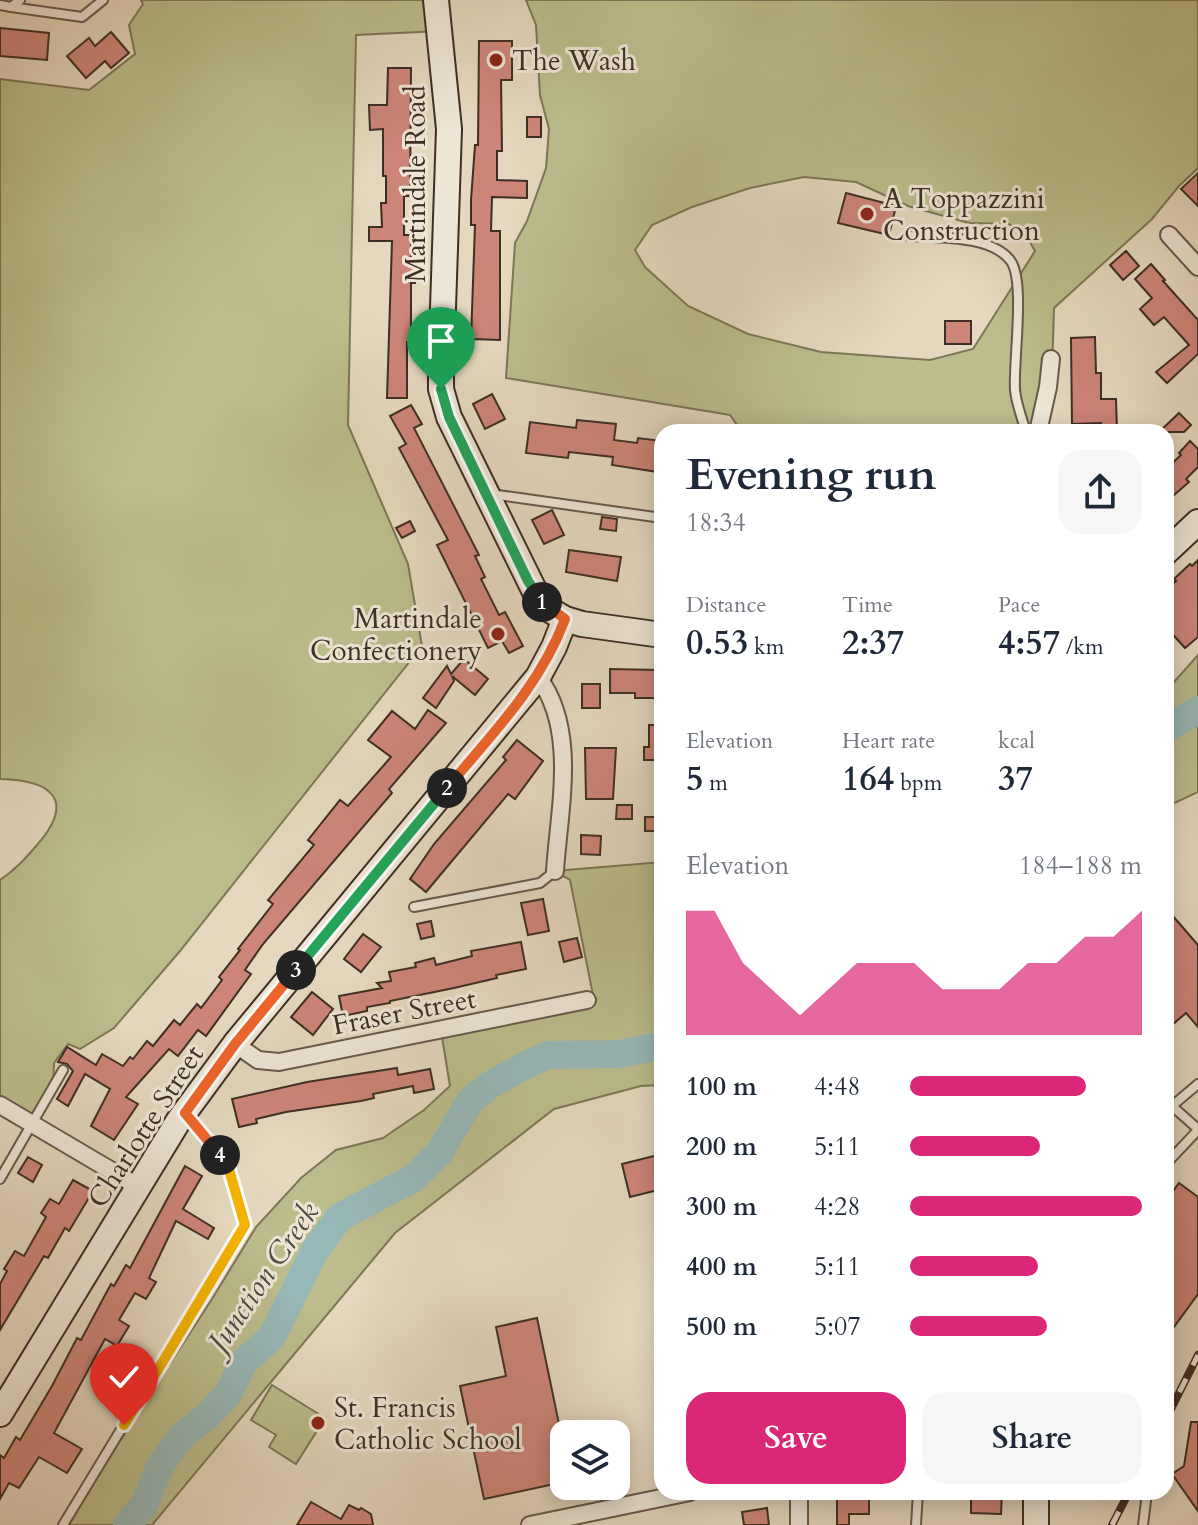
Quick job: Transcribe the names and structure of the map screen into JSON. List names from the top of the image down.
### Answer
{
  "streets": {
    "street": ["Martindale Road", "Fraser Street", "Charlotte Street"]
  },
  "crossings": [
    ["Martindale Road", "Charlotte Street"],
    ["Fraser Street", "Charlotte Street"]
  ],
  "water": ["Junction Creek"],
  "places": [
    "The Wash",
    "A Toppazzini Construction",
    "Martindale Confectionery",
    "St. Francis Catholic School"
  ],
  "page": {
    "heading": ["Evening run", "18:34"],
    "stats": [
      ["Distance", "0.53 km"],
      ["Time", "2:37"],
      ["Pace", "4:57 /km"],
      ["Elevation", "5 m"],
      ["Heart rate", "164 bpm"],
      ["kcal", "37"]
    ],
    "pins": [
      "1",
      "2",
      "3",
      "4"
    ],
    "chart": ["Elevation", "184–188 m"],
    "list": [
      {
        "name": "100 m",
        "note": "4:48"
      },
      {
        "name": "200 m",
        "note": "5:11"
      },
      {
        "name": "300 m",
        "note": "4:28"
      },
      {
        "name": "400 m",
        "note": "5:11"
      },
      {
        "name": "500 m",
        "note": "5:07"
      }
    ],
    "buttons": ["Save", "Share"]
  }
}
